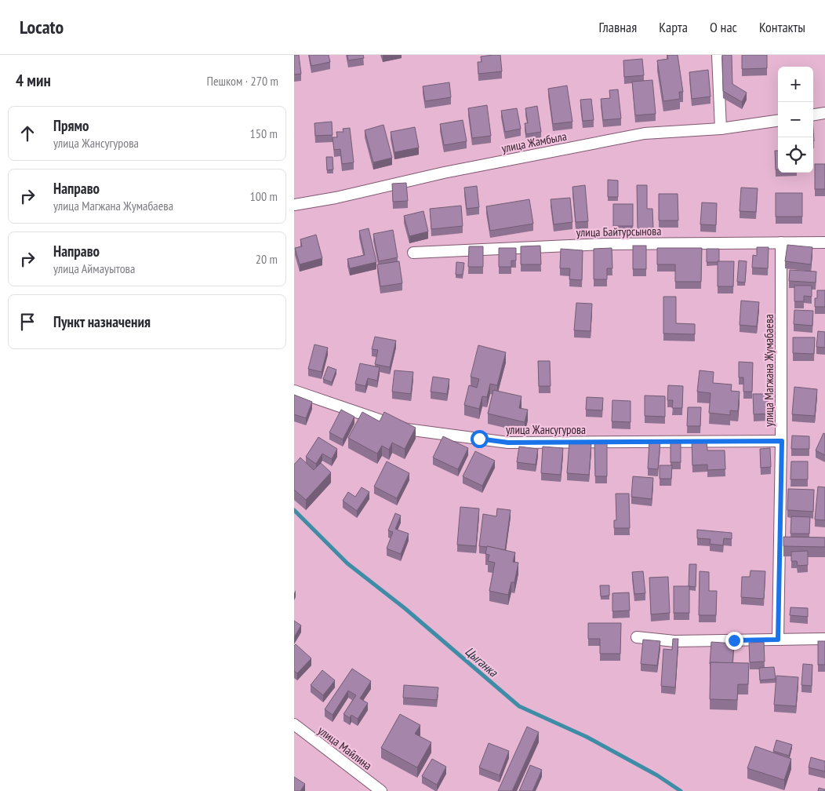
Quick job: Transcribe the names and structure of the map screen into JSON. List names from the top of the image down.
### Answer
{
  "streets": {
    "street": [
      "улица Жамбыла",
      "улица Байтурсынова",
      "улица Магжана Жумабаева",
      "улица Жансугурова",
      "улица Майлина"
    ]
  },
  "crossings": [
    ["улица Байтурсынова", "улица Магжана Жумабаева"],
    ["улица Магжана Жумабаева", "улица Жансугурова"]
  ],
  "water": ["Цыганка"],
  "page": {
    "header": "Locato",
    "nav": [
      "Главная",
      "Карта",
      "О нас",
      "Контакты"
    ],
    "heading": ["4 мин", "Пешком · 270 m"],
    "map_buttons": ["+", "−"],
    "list": [
      ["Прямо", "улица Жансугурова", "150 m"],
      ["Направо", "улица Магжана Жумабаева", "100 m"],
      ["Направо", "улица Аймауытова", "20 m"],
      "Пункт назначения"
    ]
  }
}
